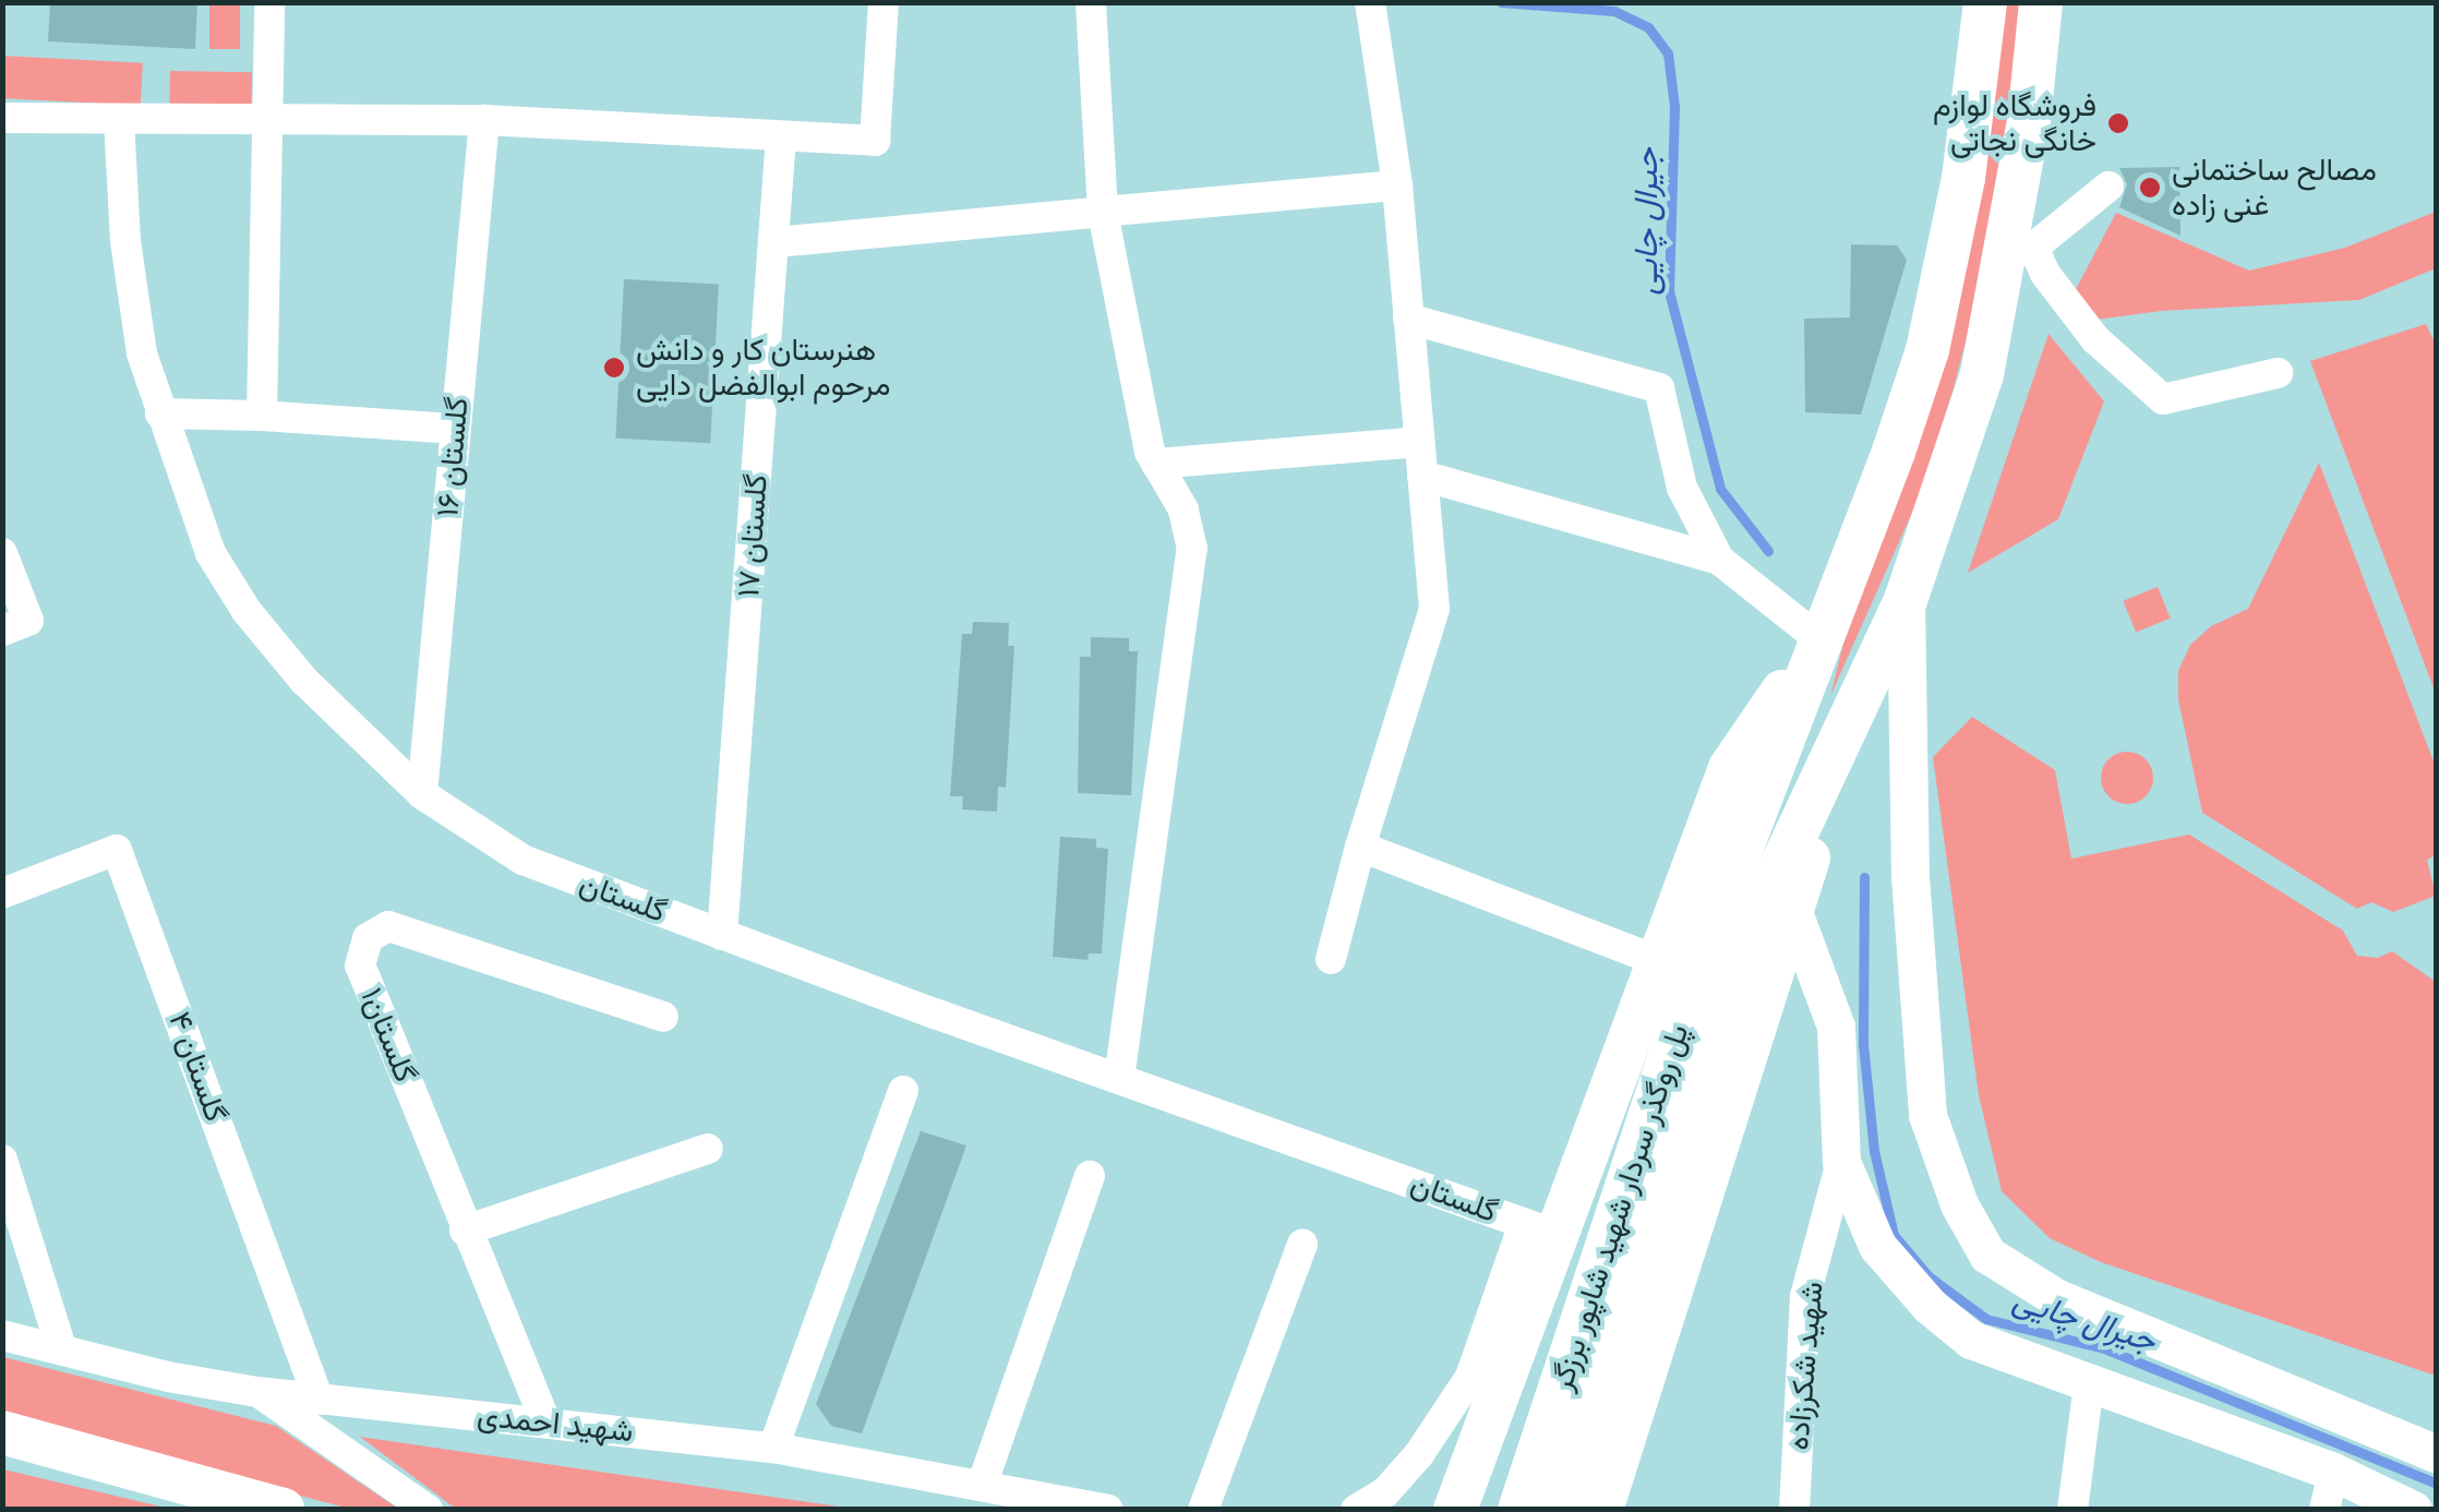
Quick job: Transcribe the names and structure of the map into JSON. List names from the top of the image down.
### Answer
{
  "streets": {
    "main road": ["پل روگذر سردار شهید شاپور برزگر"],
    "street": [
      "گلستان ۱۶",
      "گلستان ۱۷",
      "گلستان",
      "گلستان۱",
      "گلستان ۴",
      "شهید شکرزاده",
      "شهید احمدی"
    ]
  },
  "crossings": [
    ["گلستان ۱۶", "گلستان"],
    ["گلستان ۱۷", "گلستان"],
    ["گلستان۱", "شهید احمدی"],
    ["گلستان ۴", "شهید احمدی"]
  ],
  "water": ["جیرال چایی"],
  "places": ["فروشگاه لوازم خانگی نجاتی", "مصالح ساختمانی غنی زاده", "هنرستان کار و دانش مرحوم ابوالفضل دایی"]
}
